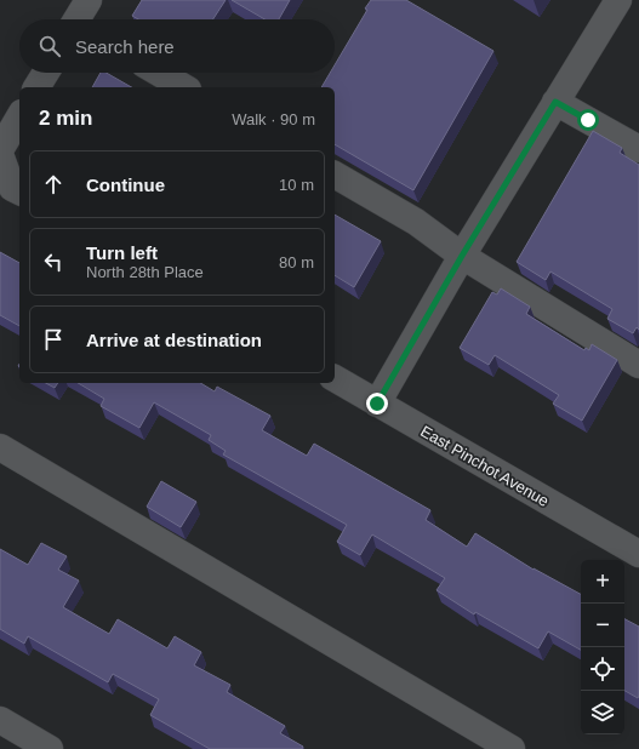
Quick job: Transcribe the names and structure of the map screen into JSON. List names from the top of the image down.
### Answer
{
  "streets": {
    "street": ["East Pinchot Avenue"]
  },
  "page": {
    "search": "Search here",
    "heading": ["2 min", "Walk · 90 m"],
    "list": [
      ["Continue", "10 m"],
      ["Turn left", "North 28th Place", "80 m"],
      "Arrive at destination"
    ],
    "map_buttons": ["+", "−"]
  }
}
